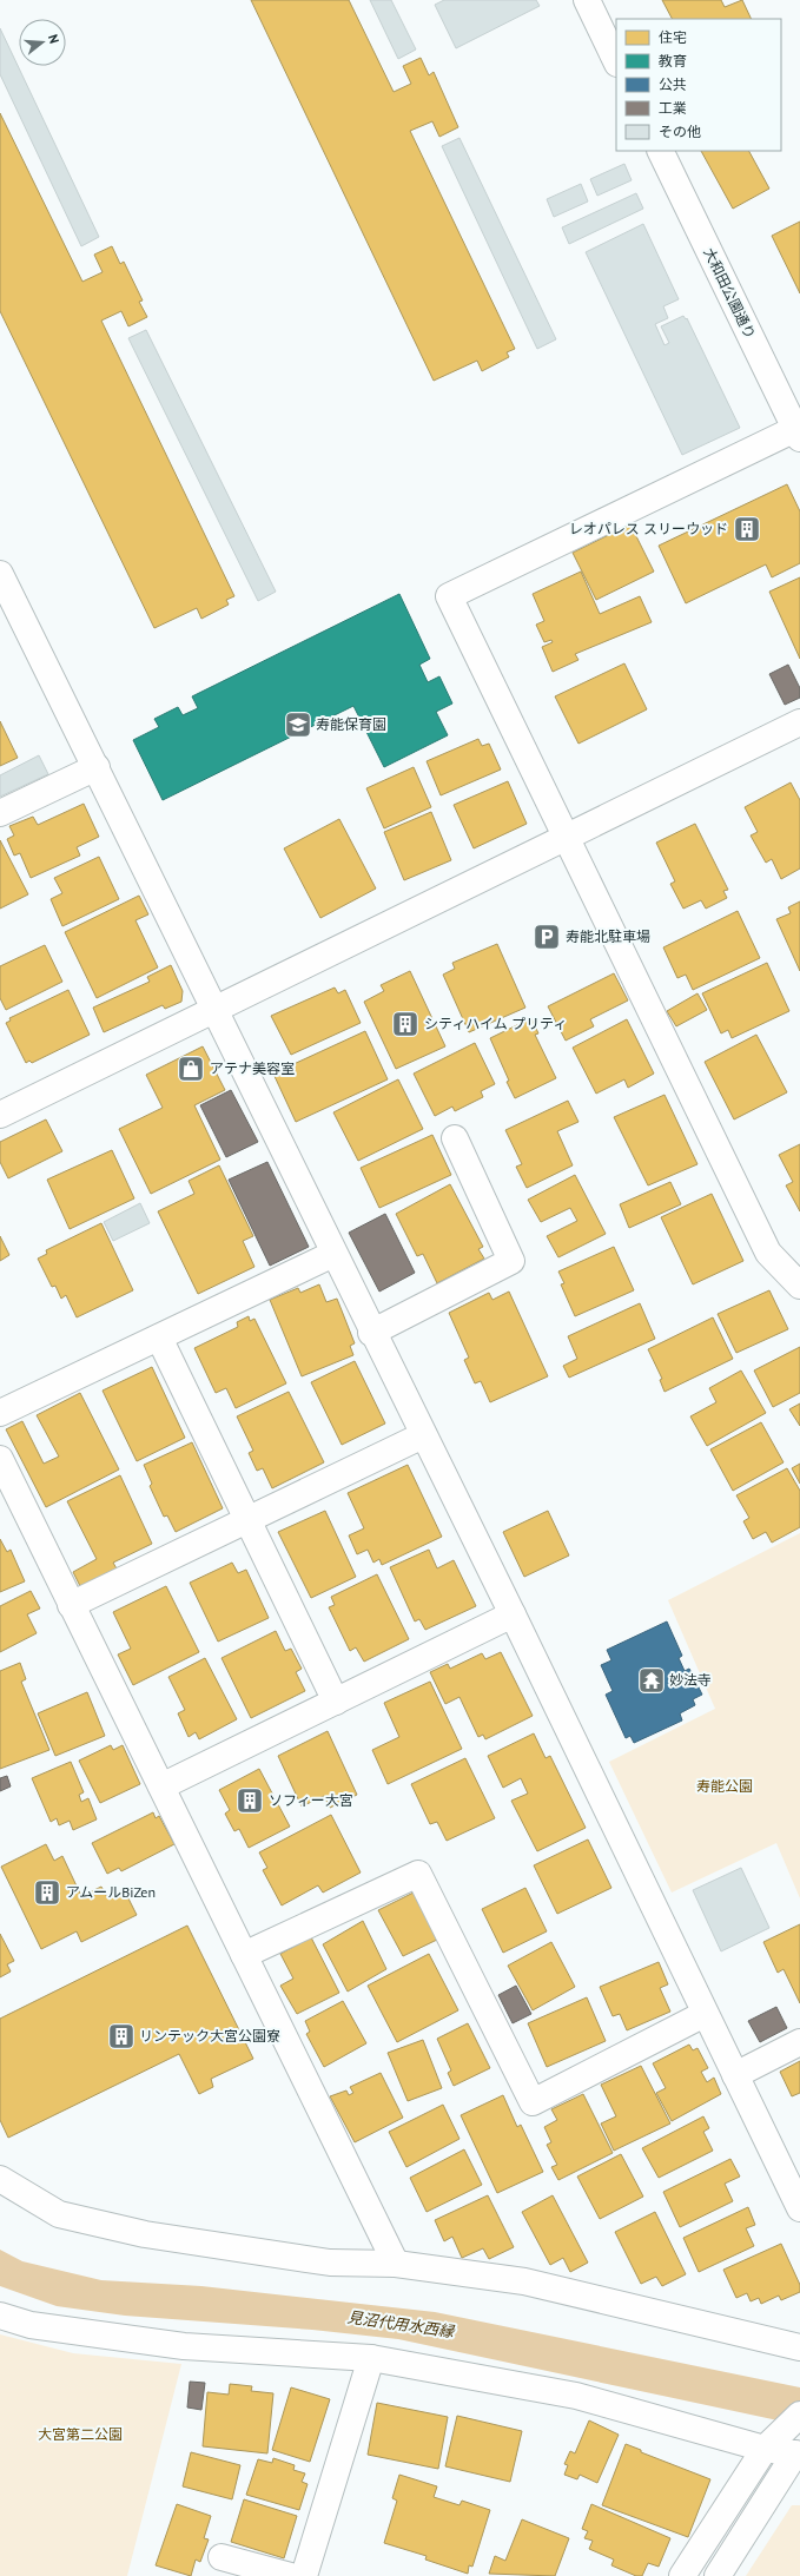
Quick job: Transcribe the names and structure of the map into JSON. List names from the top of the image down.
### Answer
{
  "streets": {
    "street": ["大和田公園通り"]
  },
  "water": ["見沼代用水西縁"],
  "parks": ["寿能公園", "大宮第二公園"],
  "places": {
    "building": [
      "レオパレス スリーウッド",
      "シティハイム プリティ",
      "ソフィー大宮",
      "アムールBiZen",
      "リンテック大宮公園寮"
    ],
    "school or university": ["寿能保育園"],
    "parking": ["寿能北駐車場"],
    "shop": ["アテナ美容室"],
    "temple": ["妙法寺"]
  },
  "legend": [
    "住宅",
    "教育",
    "公共",
    "工業",
    "その他"
  ],
  "north": "right"
}
